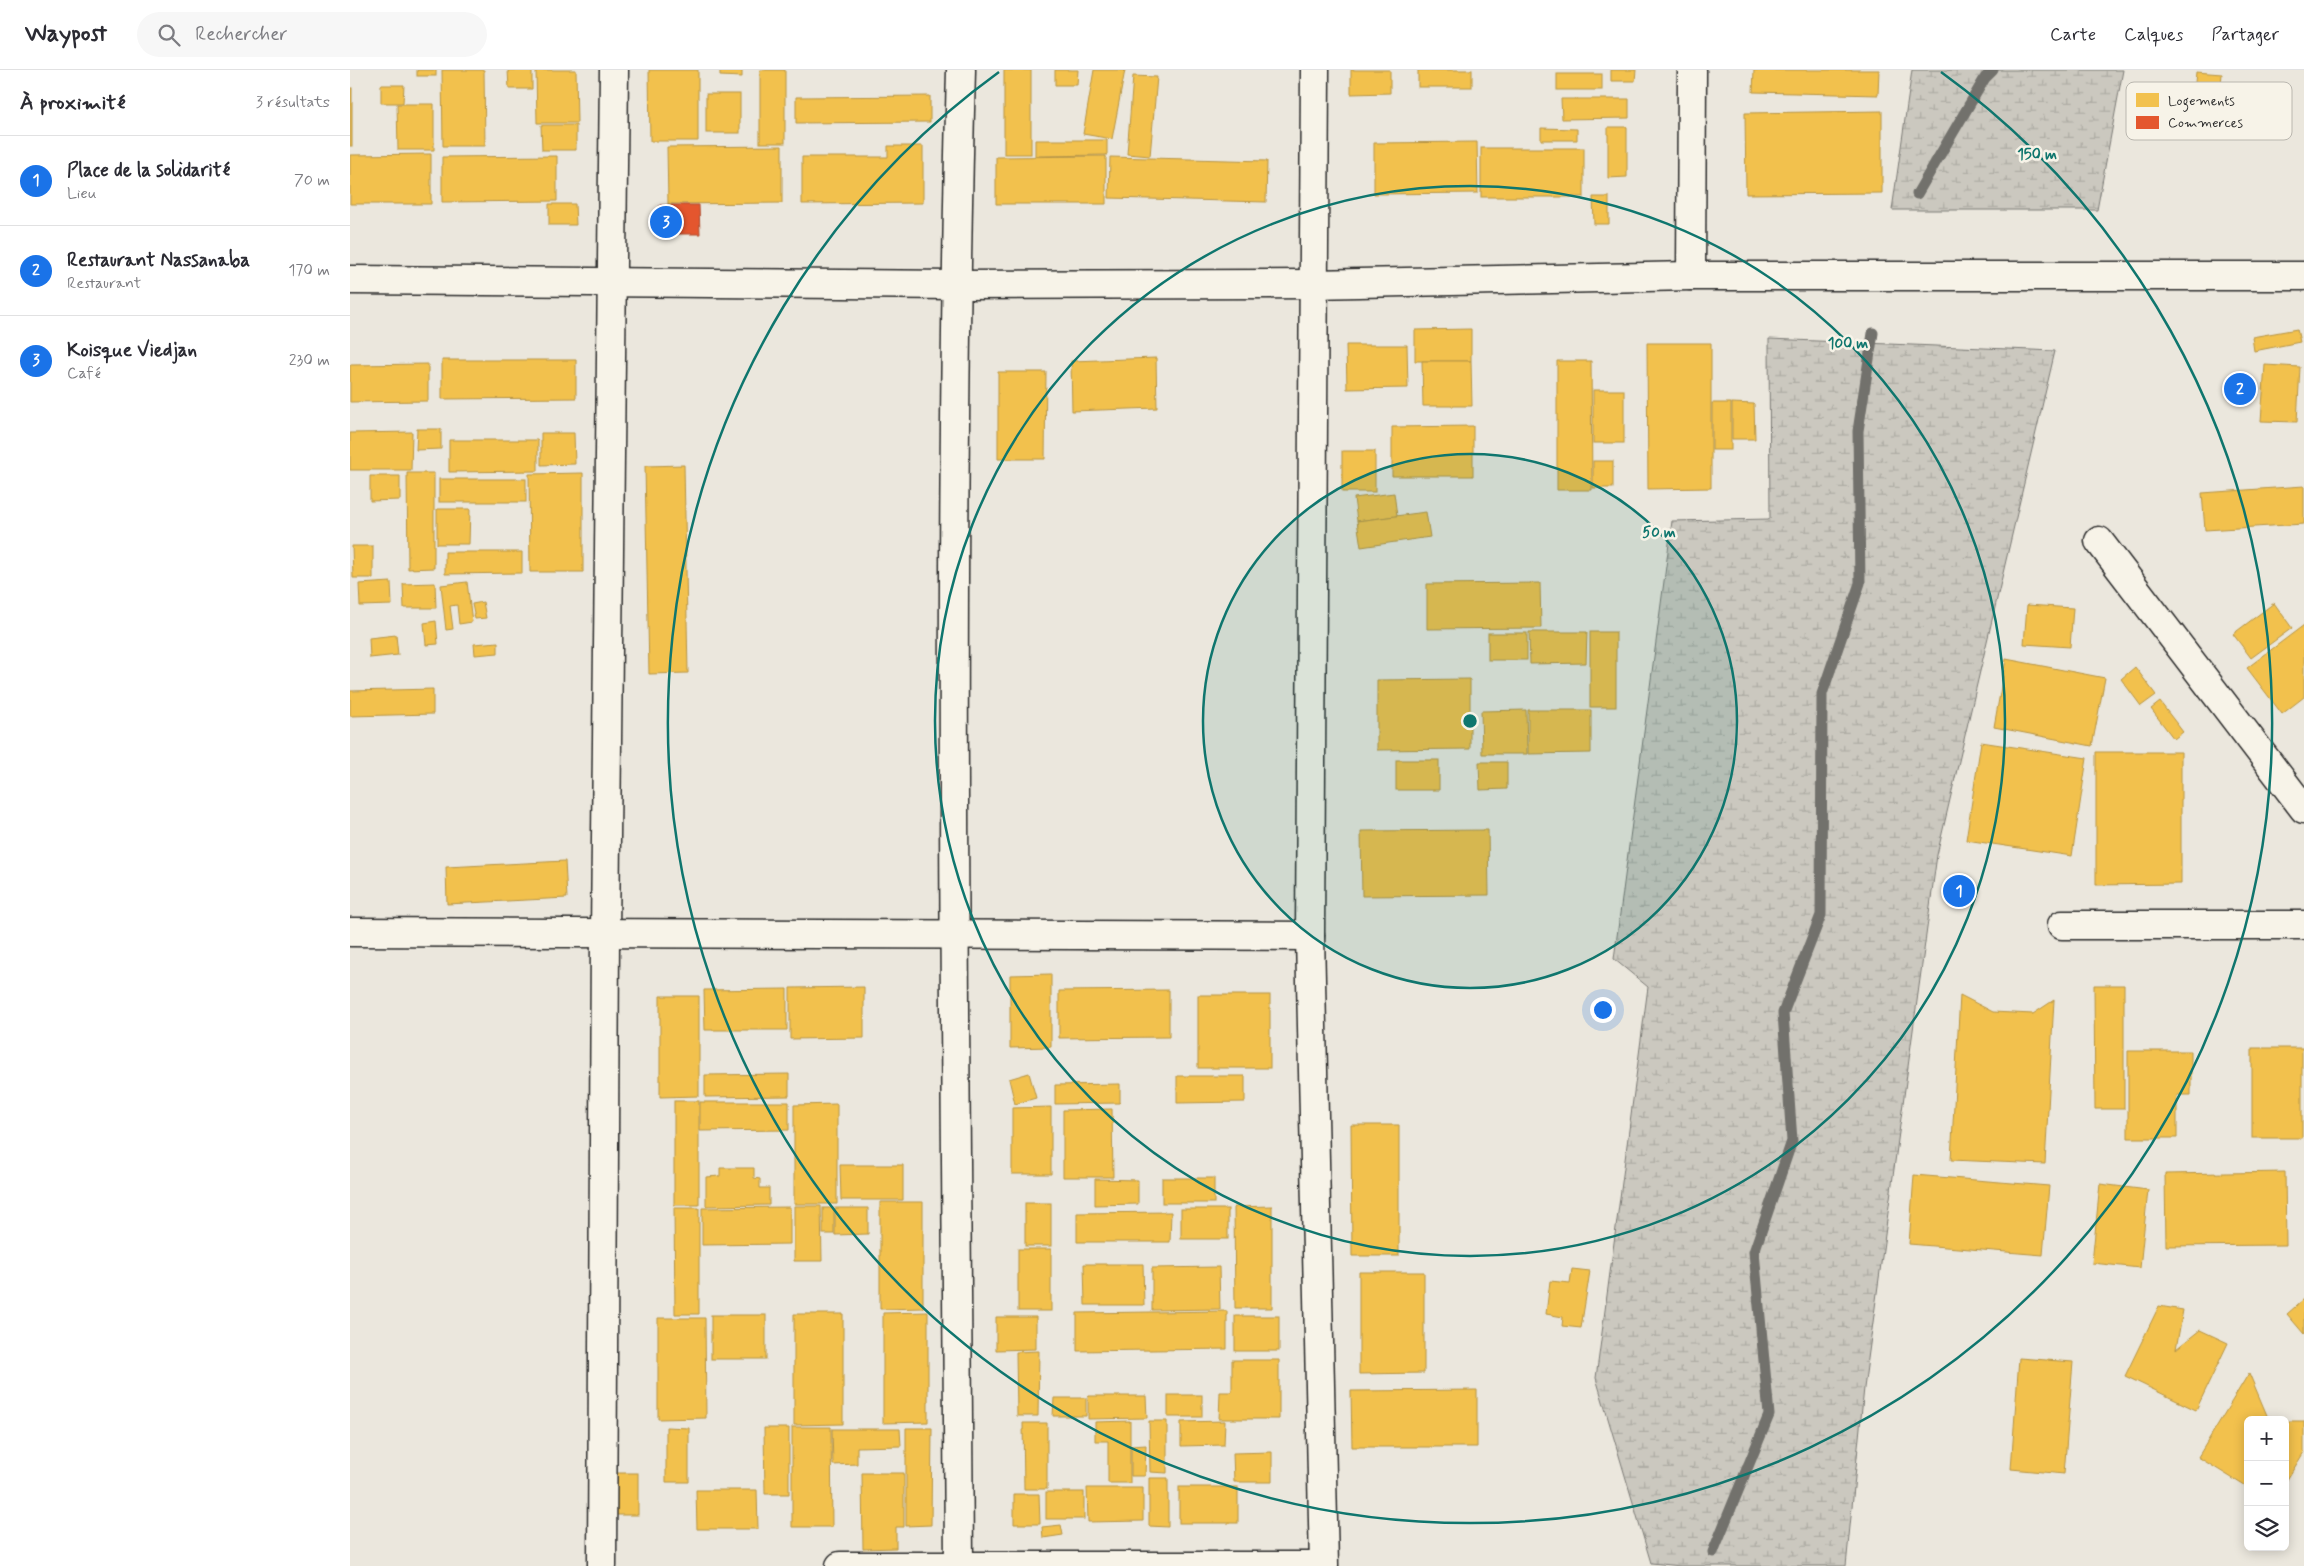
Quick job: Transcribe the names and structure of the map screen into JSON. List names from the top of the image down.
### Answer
{
  "legend": ["Logements", "Commerces"],
  "page": {
    "header": "Waypost",
    "search": "Rechercher",
    "nav": ["Carte", "Calques", "Partager"],
    "heading": ["À proximité", "3 résultats"],
    "list": [
      {
        "mark": "1",
        "name": "Place de la solidarité",
        "note": "Lieu",
        "value": "70 m"
      },
      {
        "mark": "2",
        "name": "Restaurant Nassanaba",
        "note": "Restaurant",
        "value": "170 m"
      },
      {
        "mark": "3",
        "name": "Koisque Viedjan",
        "note": "Café",
        "value": "230 m"
      }
    ],
    "pins": ["3", "2", "1"],
    "map_buttons": ["+", "−"]
  },
  "rings": ["150 m", "100 m", "50 m"]
}
